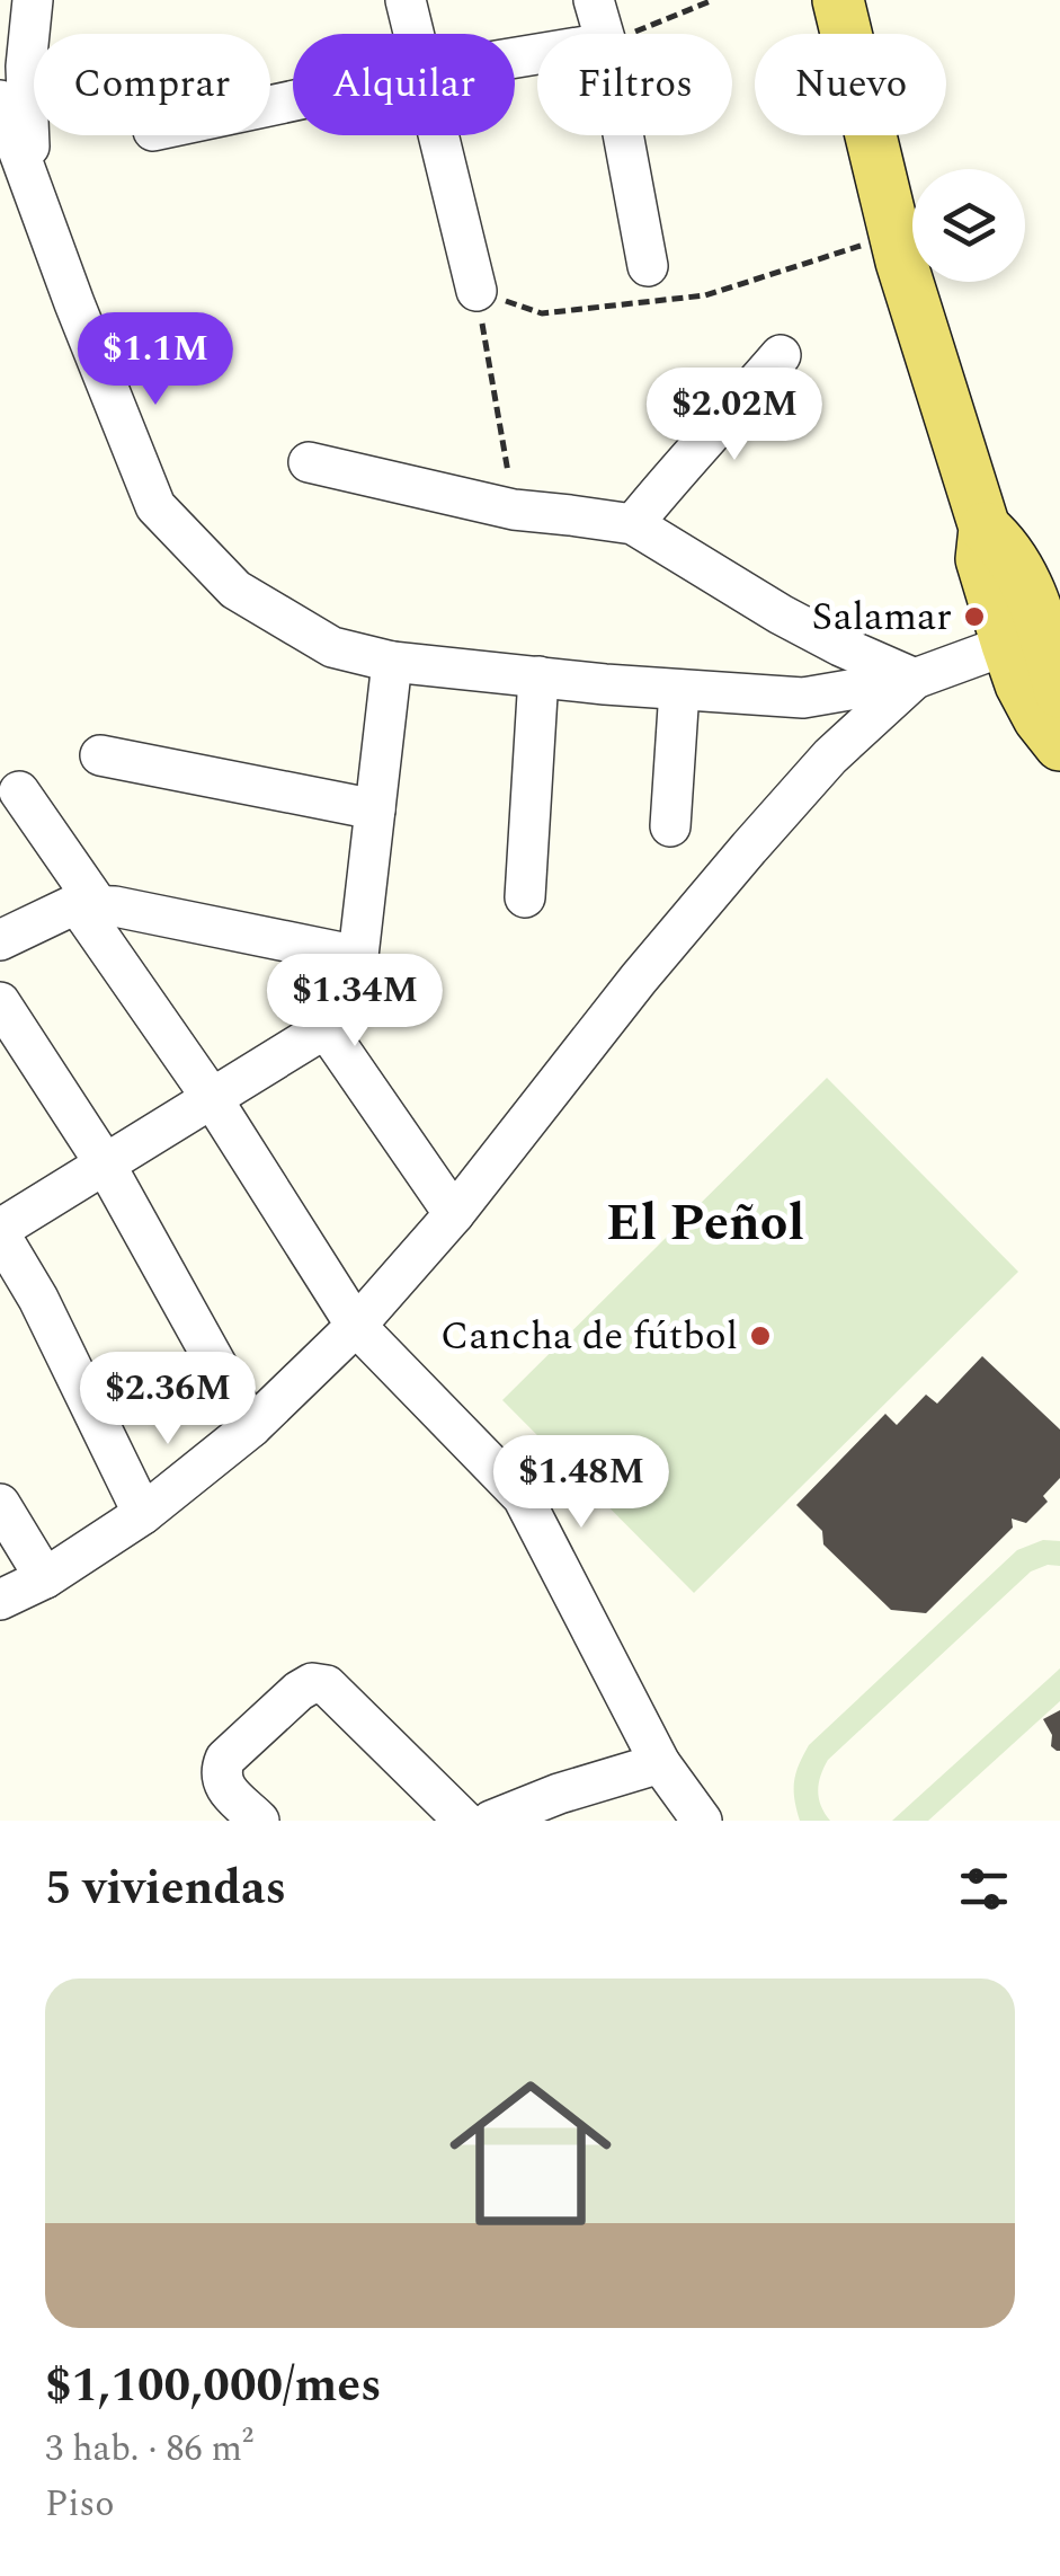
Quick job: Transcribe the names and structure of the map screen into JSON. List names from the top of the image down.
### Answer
{
  "districts": ["El Peñol"],
  "places": ["Salamar", "Cancha de fútbol"],
  "page": {
    "chip": [
      "Comprar",
      "Alquilar",
      "Filtros",
      "Nuevo"
    ],
    "price": [
      "$1.1M",
      "$2.02M",
      "$1.34M",
      "$2.36M",
      "$1.48M"
    ],
    "heading": "5 viviendas",
    "list": [
      {
        "name": "$1,100,000/mes",
        "note": "3 hab. · 86 m² · Piso"
      }
    ]
  }
}
